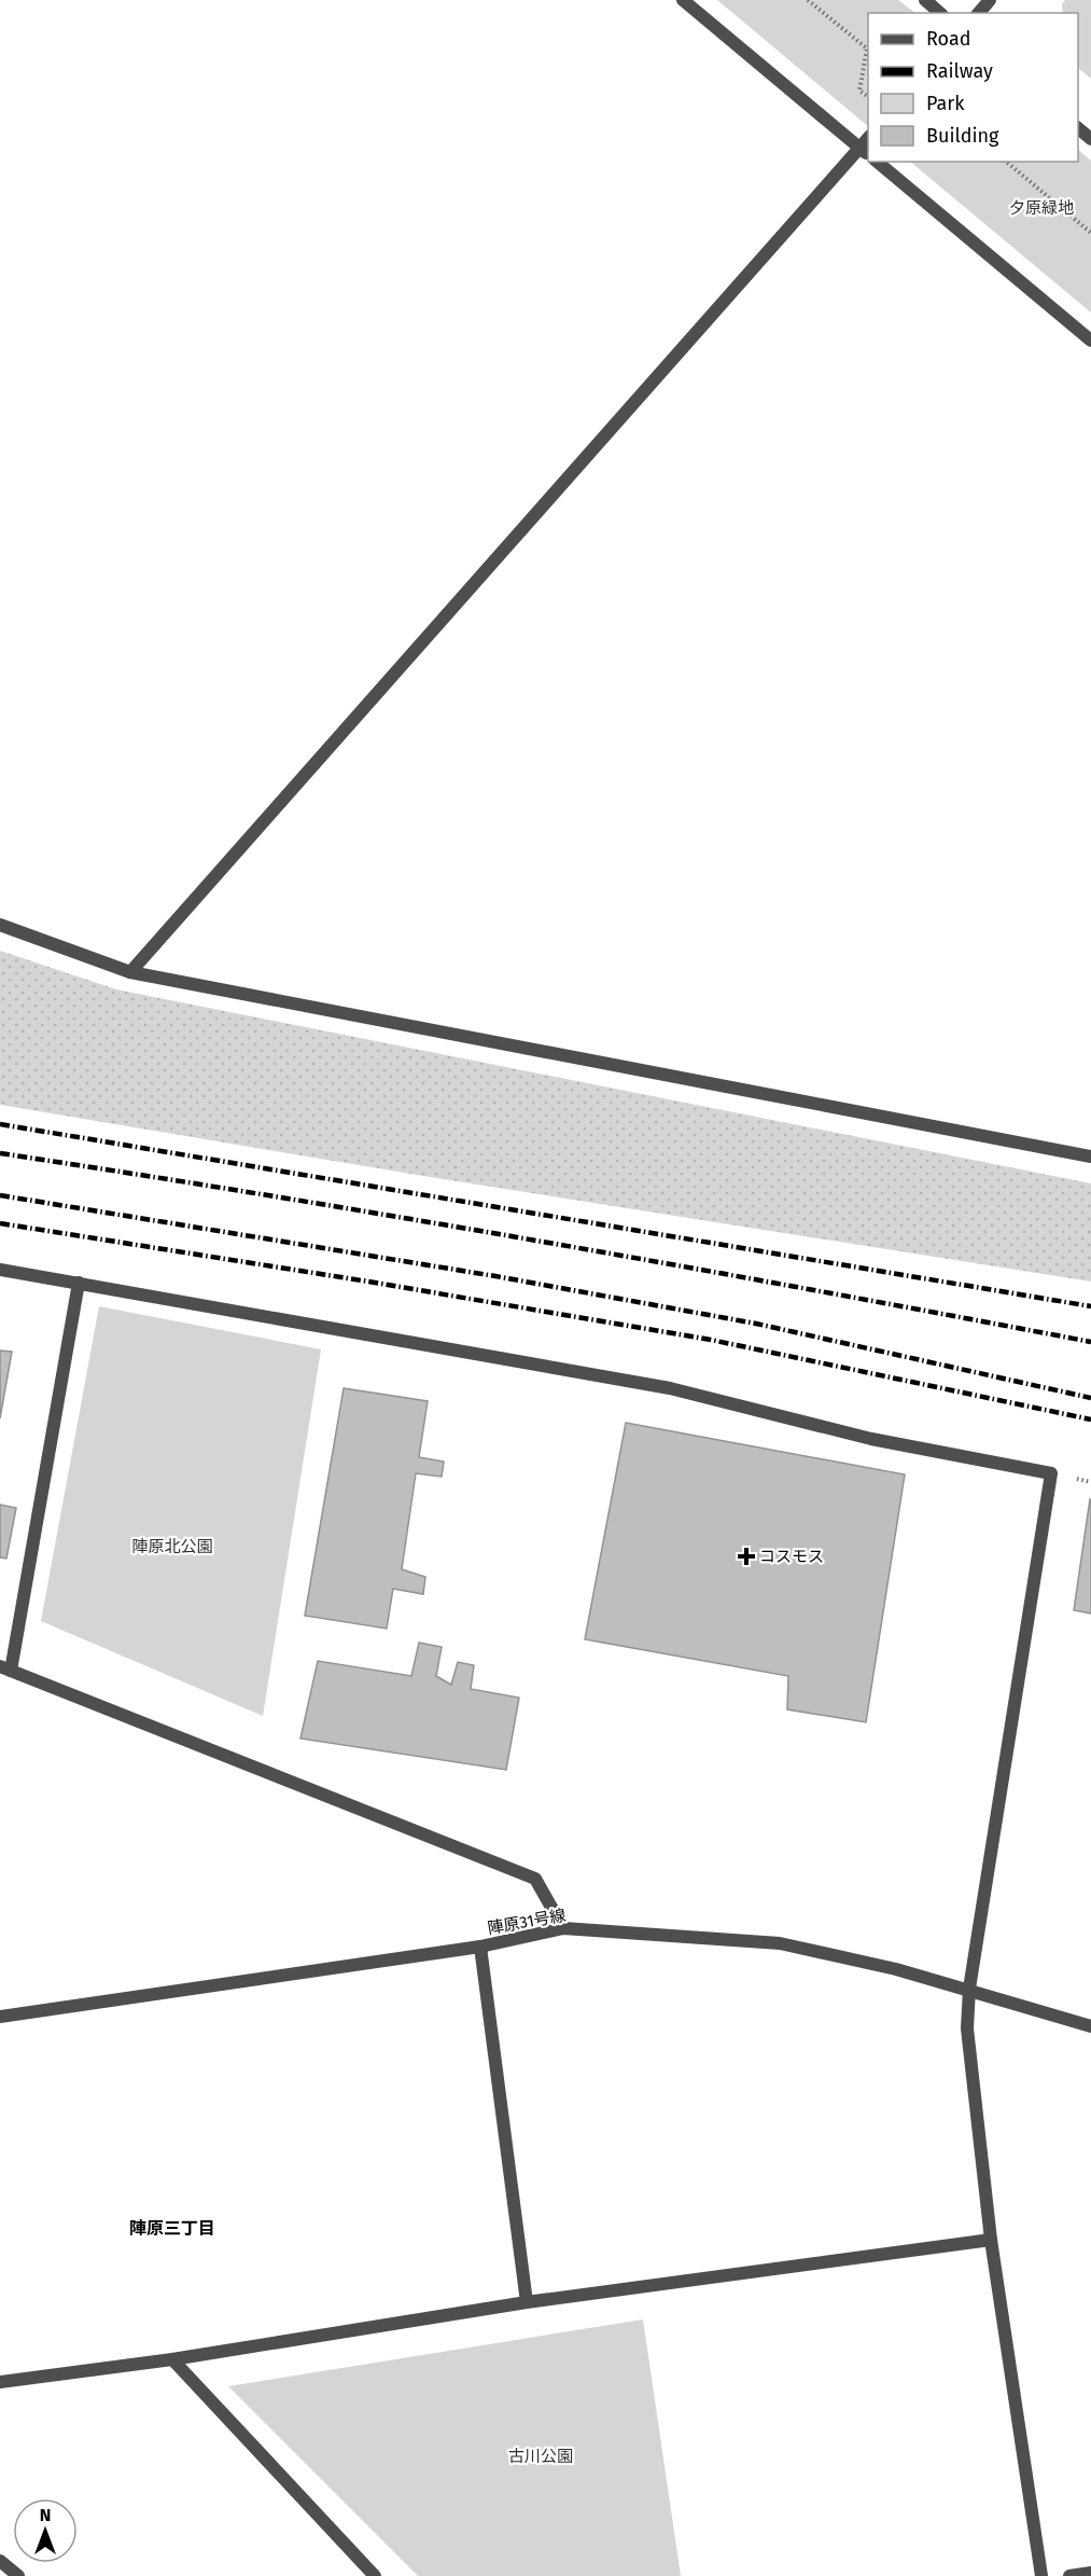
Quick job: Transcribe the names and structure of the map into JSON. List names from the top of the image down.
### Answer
{
  "streets": {
    "street": ["陣原31号線"]
  },
  "districts": ["陣原三丁目"],
  "parks": ["夕原緑地", "陣原北公園", "古川公園"],
  "places": {
    "health": ["コスモス"]
  },
  "legend": [
    "Road",
    "Railway",
    "Park",
    "Building"
  ],
  "north": "top"
}
